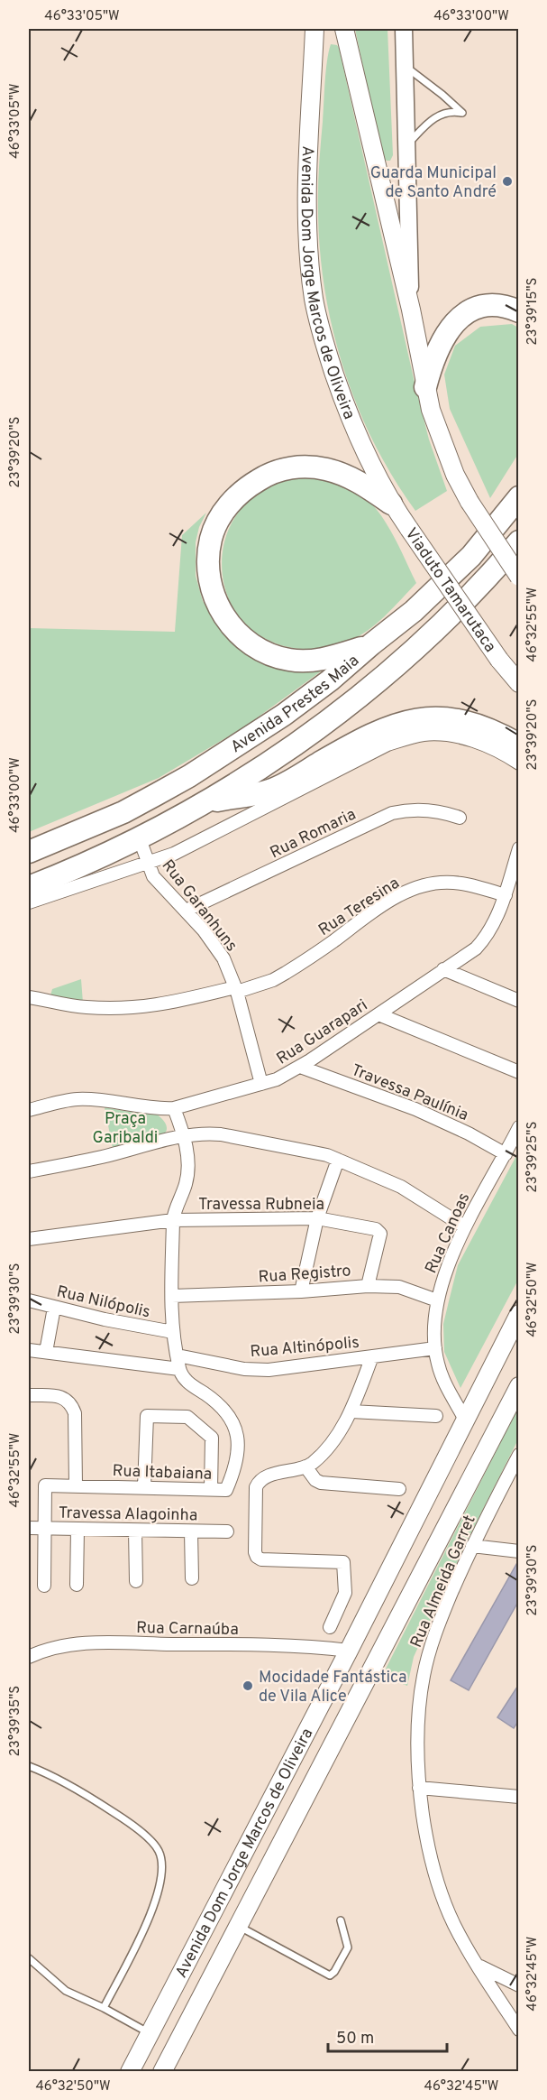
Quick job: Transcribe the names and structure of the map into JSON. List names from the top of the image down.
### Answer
{
  "streets": {
    "highway": ["Avenida Prestes Maia"],
    "main road": ["Avenida Dom Jorge Marcos de Oliveira", "Viaduto Tamarutaca"],
    "street": [
      "Rua Romaria",
      "Rua Garanhuns",
      "Rua Teresina",
      "Rua Guarapari",
      "Travessa Paulínia",
      "Travessa Rubneia",
      "Rua Canoas",
      "Rua Registro",
      "Rua Nilópolis",
      "Rua Altinópolis",
      "Rua Itabaiana",
      "Travessa Alagoinha",
      "Rua Almeida Garret",
      "Rua Carnaúba"
    ]
  },
  "crossings": [
    ["Avenida Dom Jorge Marcos de Oliveira", "Viaduto Tamarutaca"],
    ["Avenida Dom Jorge Marcos de Oliveira", "Rua Canoas"],
    ["Avenida Dom Jorge Marcos de Oliveira", "Rua Carnaúba"],
    ["Avenida Prestes Maia", "Rua Garanhuns"],
    ["Rua Romaria", "Rua Garanhuns"],
    ["Rua Garanhuns", "Rua Teresina"],
    ["Rua Garanhuns", "Rua Guarapari"],
    ["Rua Teresina", "Rua Guarapari"],
    ["Rua Guarapari", "Travessa Paulínia"],
    ["Travessa Paulínia", "Rua Canoas"],
    ["Travessa Rubneia", "Rua Registro"],
    ["Rua Canoas", "Rua Registro"],
    ["Rua Canoas", "Rua Altinópolis"],
    ["Rua Itabaiana", "Travessa Alagoinha"]
  ],
  "parks": ["Praça Garibaldi"],
  "places": ["Guarda Municipal de Santo André", "Mocidade Fantástica de Vila Alice"],
  "scale_bar": "50 m",
  "coordinates": [
    "46°33'05\"W",
    "46°33'00\"W",
    "23°39'15\"S",
    "23°39'20\"S",
    "46°32'55\"W",
    "23°39'25\"S",
    "23°39'30\"S",
    "46°32'50\"W",
    "23°39'35\"S",
    "46°32'45\"W"
  ]
}
